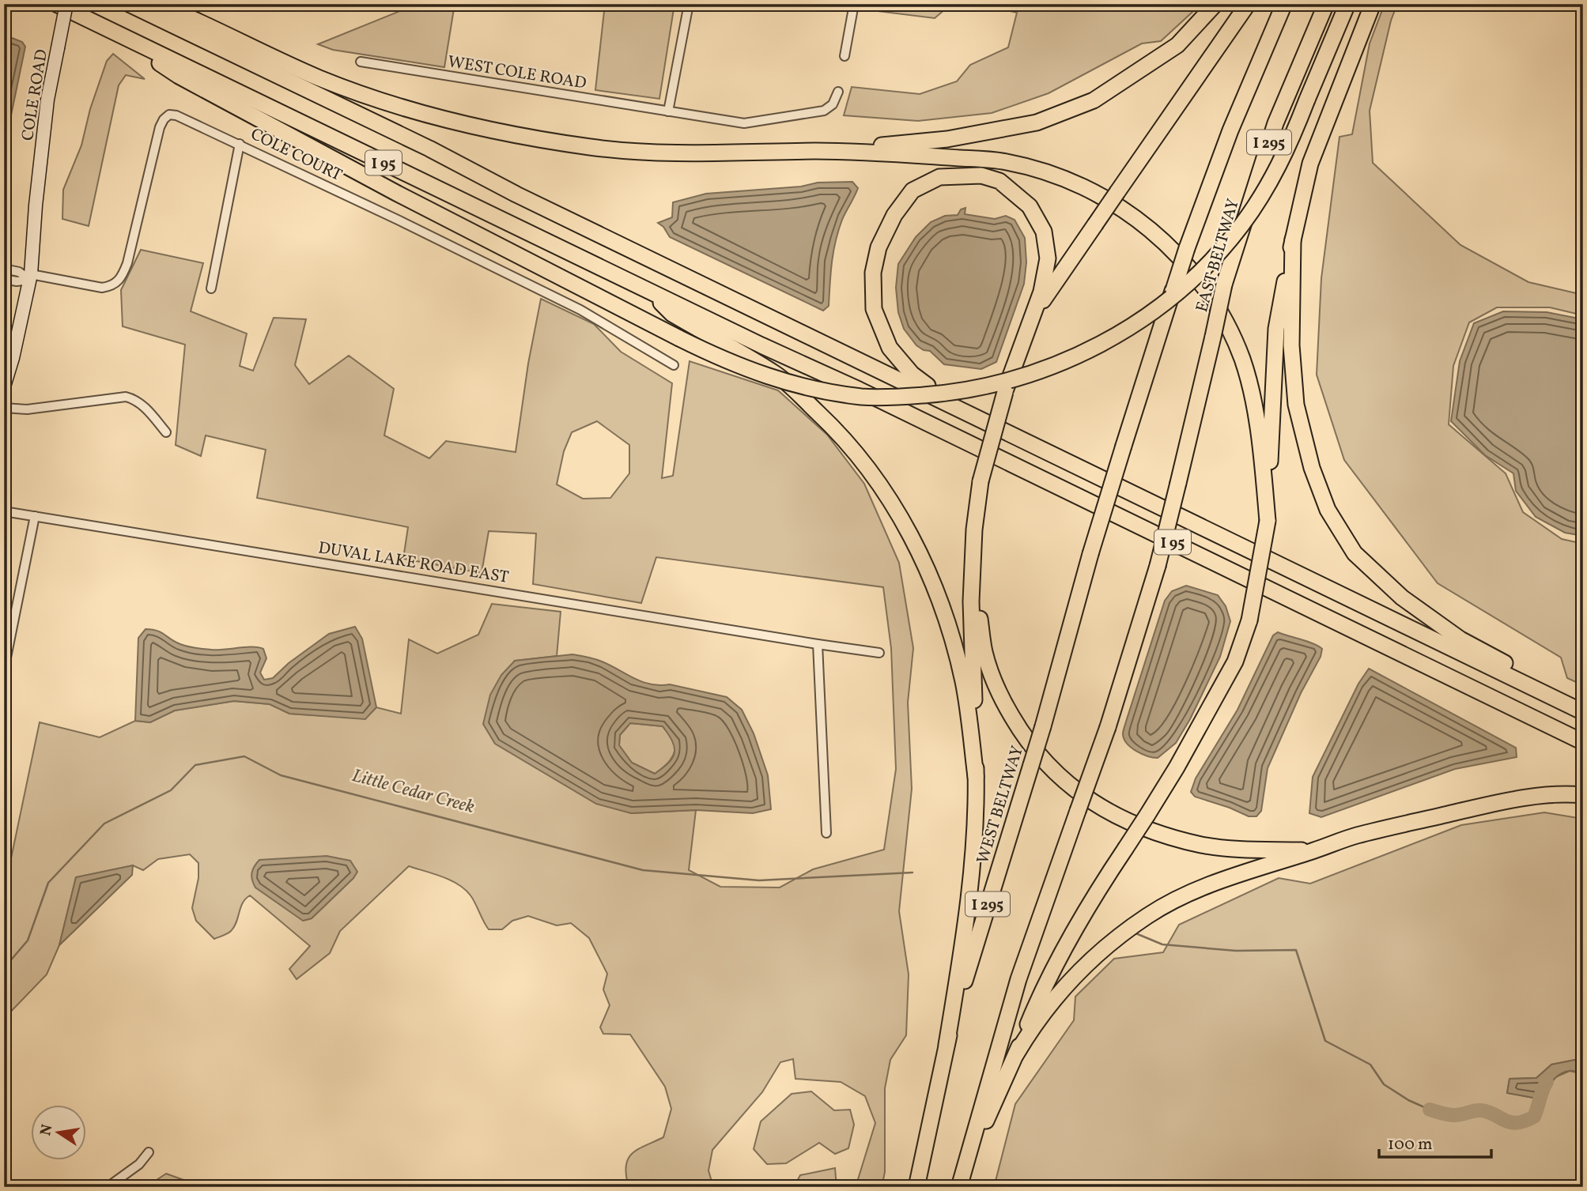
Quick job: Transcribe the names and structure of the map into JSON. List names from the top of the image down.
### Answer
{
  "streets": {
    "highway": [
      "I 295",
      "I 95",
      "EAST BELTWAY",
      "WEST BELTWAY"
    ],
    "street": [
      "WEST COLE ROAD",
      "COLE ROAD",
      "COLE COURT",
      "DUVAL LAKE ROAD EAST"
    ]
  },
  "crossings": [
    ["COLE ROAD", "COLE COURT"],
    ["EAST BELTWAY", "WEST BELTWAY"]
  ],
  "water": ["Little Cedar Creek"],
  "scale_bar": "100 m",
  "north": "left"
}
